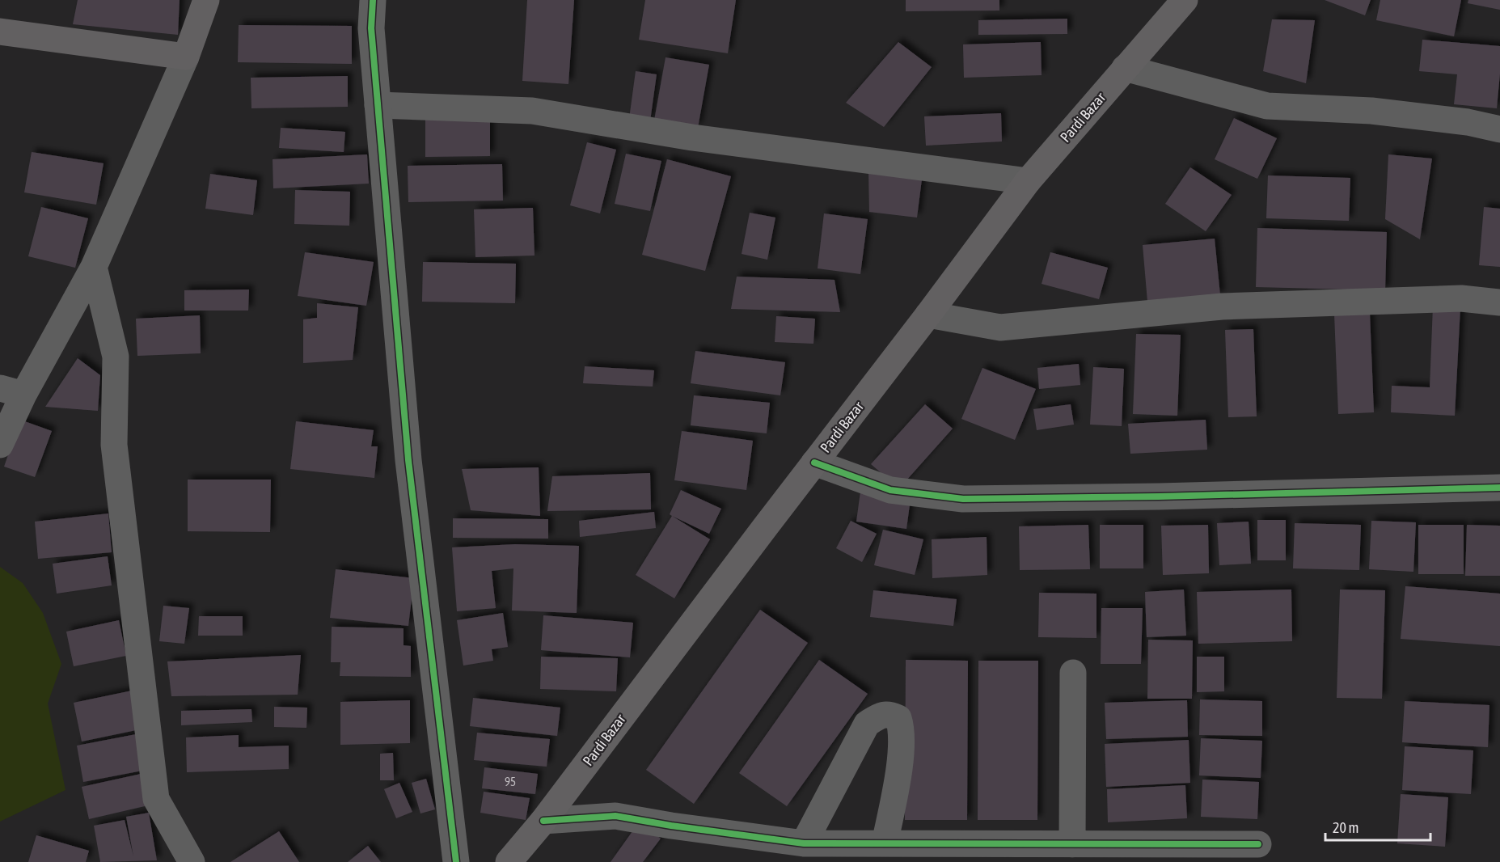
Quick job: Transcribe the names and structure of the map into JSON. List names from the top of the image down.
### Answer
{
  "streets": {
    "main road": ["Pardi Bazar"]
  },
  "house_numbers": ["95"],
  "scale_bar": "20 m"
}
